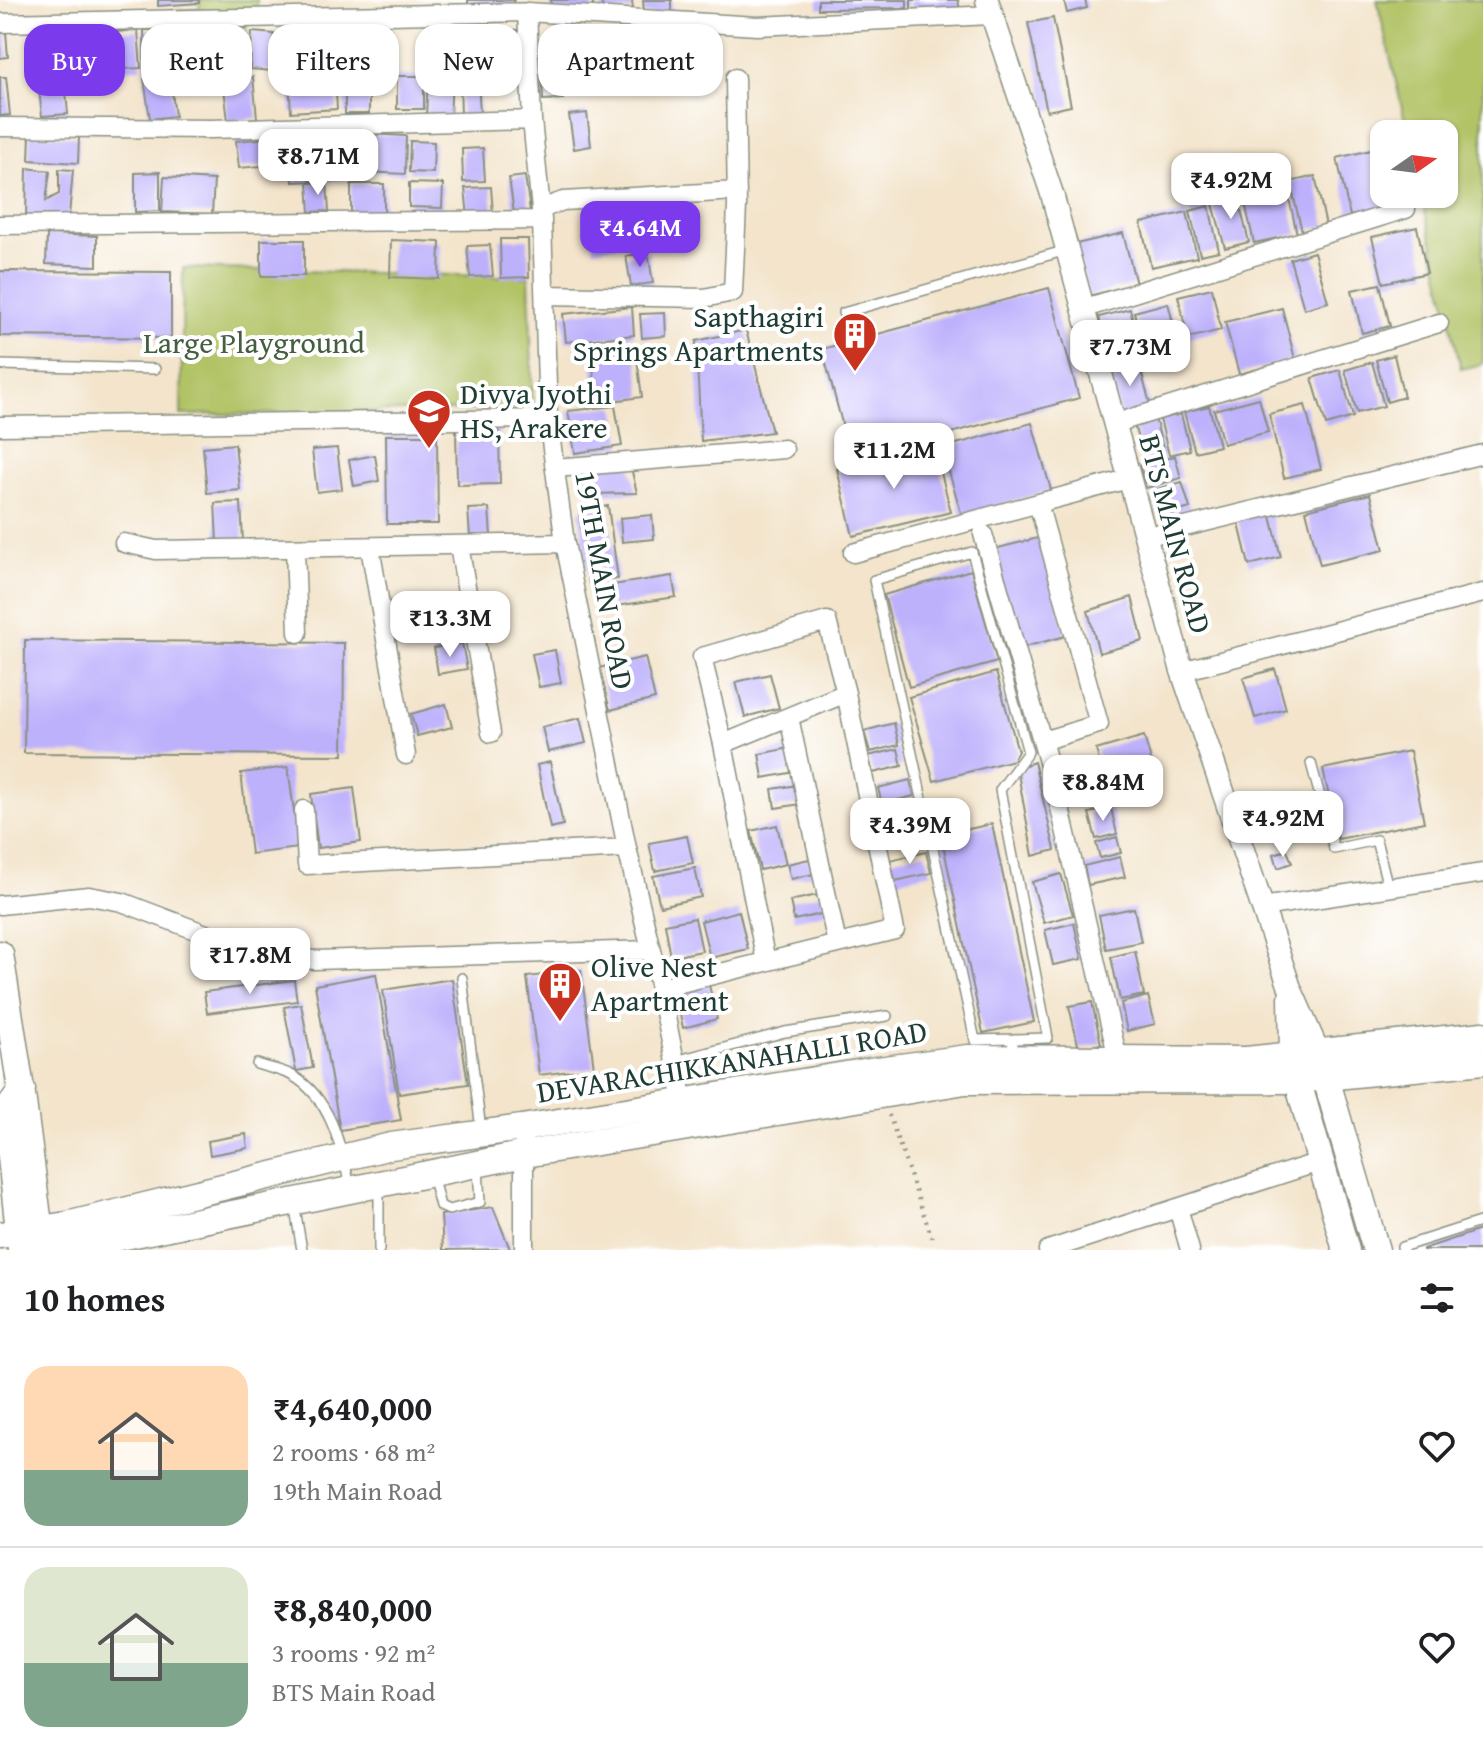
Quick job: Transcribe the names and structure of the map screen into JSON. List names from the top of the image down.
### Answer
{
  "streets": {
    "main road": ["DEVARACHIKKANAHALLI ROAD"],
    "street": ["BTS MAIN ROAD", "19TH MAIN ROAD"]
  },
  "crossings": [
    ["BTS MAIN ROAD", "DEVARACHIKKANAHALLI ROAD"],
    ["19TH MAIN ROAD", "DEVARACHIKKANAHALLI ROAD"]
  ],
  "parks": ["Large Playground"],
  "places": {
    "building": ["Sapthagiri Springs Apartments", "Olive Nest Apartment"],
    "school or university": ["Divya Jyothi HS, Arakere"]
  },
  "north": "right",
  "page": {
    "chip": [
      "Buy",
      "Rent",
      "Filters",
      "New",
      "Apartment"
    ],
    "price": [
      "₹8.71M",
      "₹4.92M",
      "₹4.64M",
      "₹7.73M",
      "₹11.2M",
      "₹13.3M",
      "₹8.84M",
      "₹4.92M",
      "₹4.39M",
      "₹17.8M"
    ],
    "heading": "10 homes",
    "list": [
      {
        "name": "₹4,640,000",
        "note": "2 rooms · 68 m² · 19th Main Road"
      },
      {
        "name": "₹8,840,000",
        "note": "3 rooms · 92 m² · BTS Main Road"
      }
    ]
  }
}
